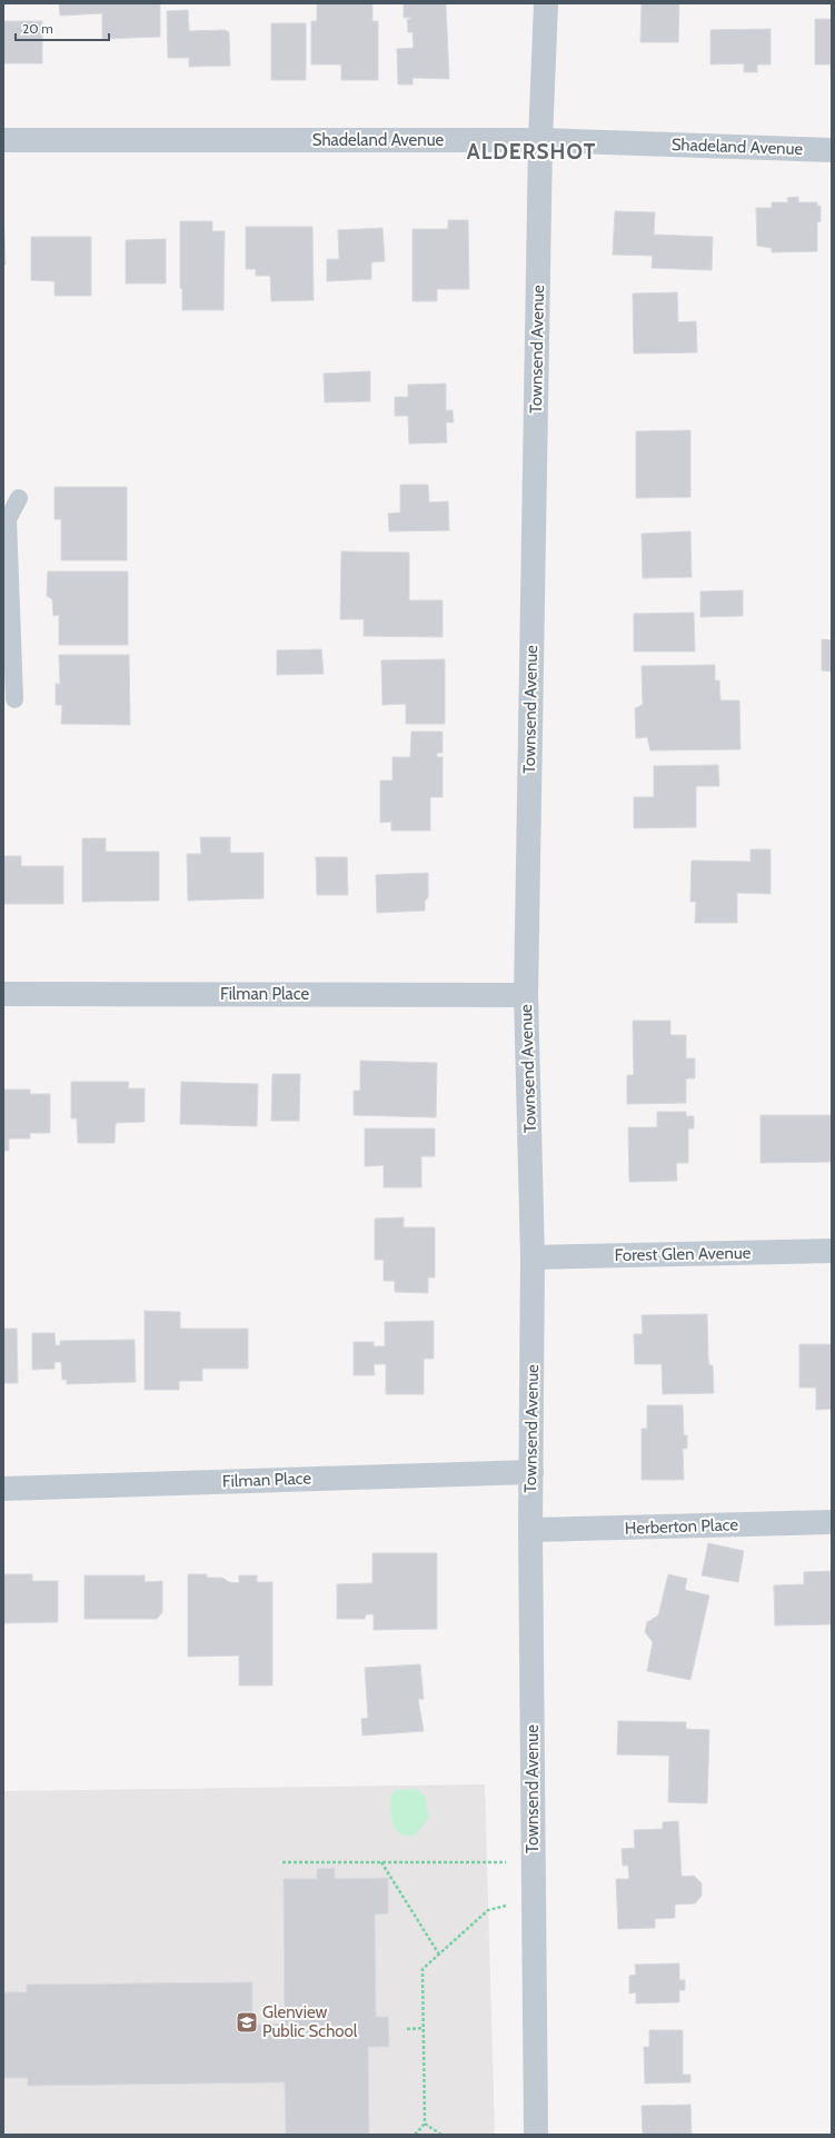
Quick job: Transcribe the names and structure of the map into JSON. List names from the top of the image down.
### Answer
{
  "streets": {
    "street": [
      "Shadeland Avenue",
      "Townsend Avenue",
      "Filman Place",
      "Forest Glen Avenue",
      "Herberton Place"
    ]
  },
  "crossings": [
    ["Shadeland Avenue", "Townsend Avenue"],
    ["Townsend Avenue", "Filman Place"],
    ["Townsend Avenue", "Forest Glen Avenue"],
    ["Townsend Avenue", "Herberton Place"]
  ],
  "districts": ["ALDERSHOT"],
  "places": {
    "school or university": ["Glenview Public School"]
  },
  "scale_bar": "20 m"
}
